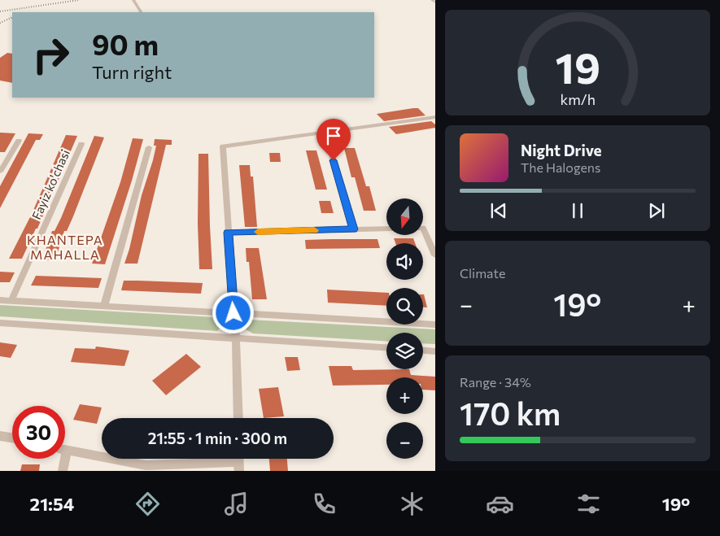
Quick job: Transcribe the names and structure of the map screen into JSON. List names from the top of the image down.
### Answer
{
  "streets": {
    "street": ["Fayiz ko'chasi"]
  },
  "districts": ["KHANTEPA MAHALLA"],
  "north": "bottom",
  "page": {
    "turn": ["90 m", "Turn right"],
    "song": ["Night Drive", "The Halogens"],
    "map_buttons": ["+", "−"],
    "tile": [
      "Climate",
      ["Range · 34%", "170 km"]
    ],
    "heat": ["−", "19°", "+"],
    "limit": "30",
    "trip": "21:55 · 1 min · 300 m",
    "tabs": ["21:54", "19°"],
    "gauge": ["19", "km/h"]
  }
}
